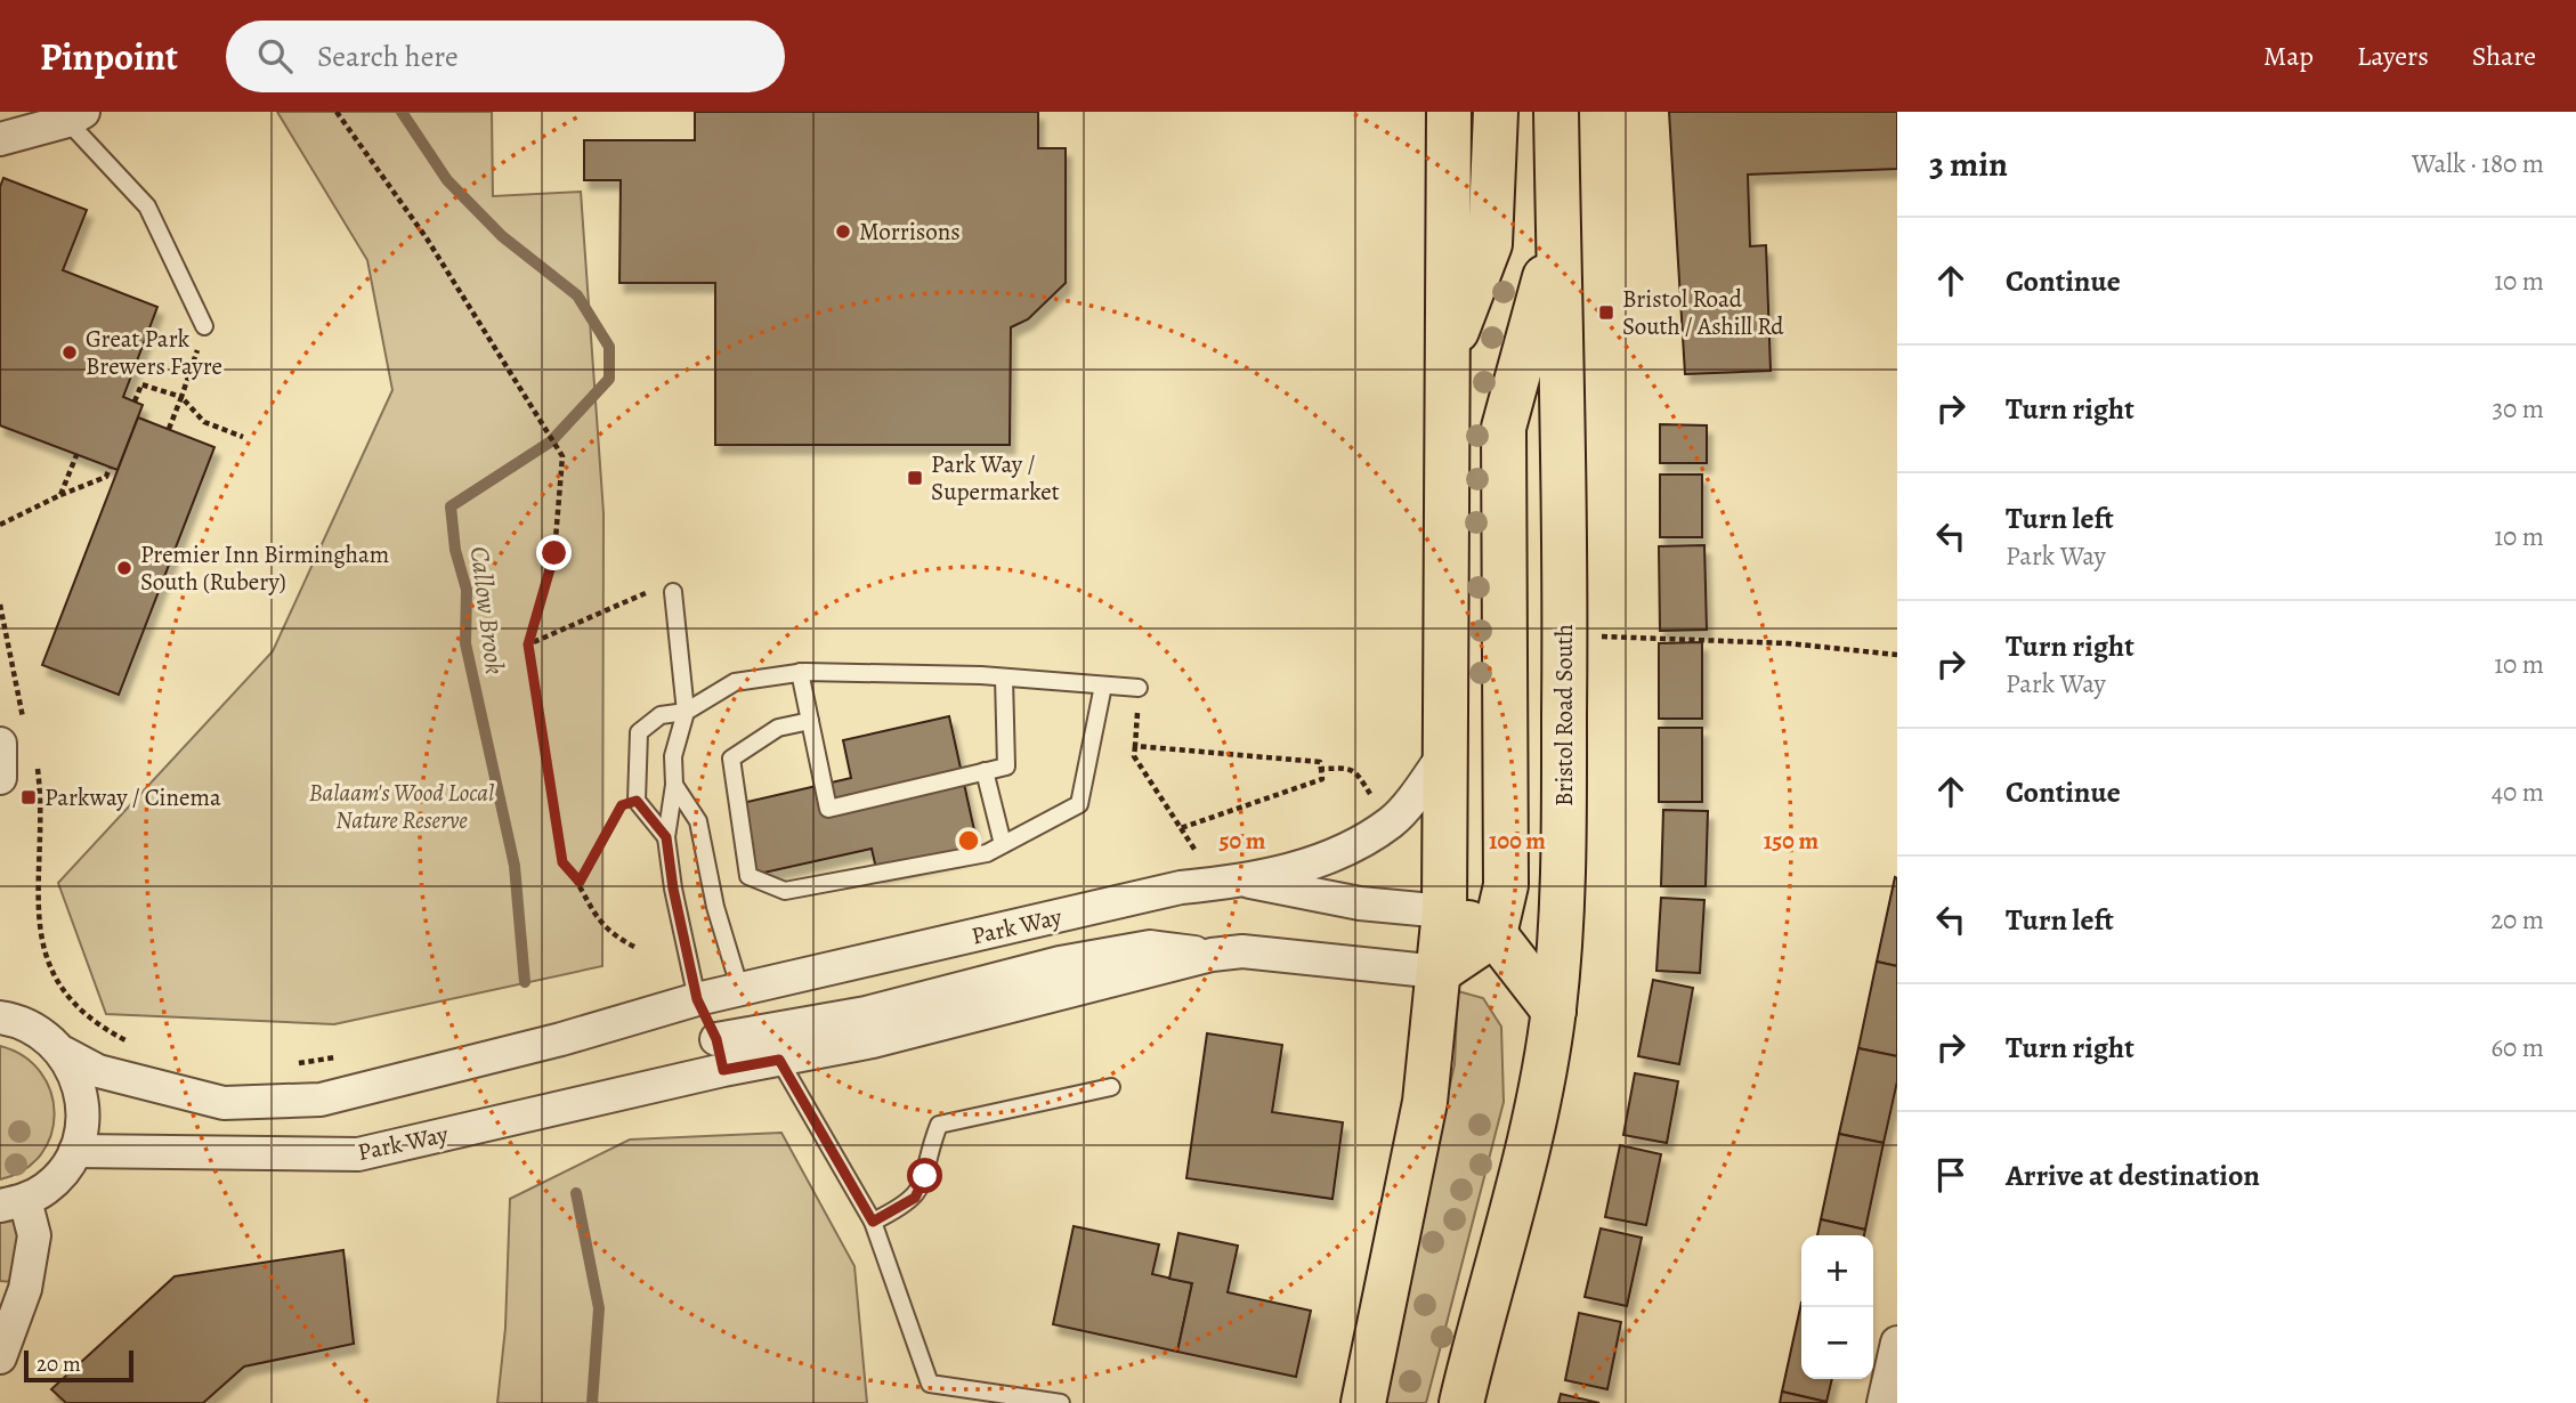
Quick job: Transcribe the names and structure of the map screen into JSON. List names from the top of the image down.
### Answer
{
  "streets": {
    "highway": ["Bristol Road South"],
    "street": ["Park Way"]
  },
  "water": ["Callow Brook"],
  "parks": ["Balaam's Wood Local Nature Reserve"],
  "places": {
    "other": ["Morrisons", "Great Park Brewers Fayre", "Premier Inn Birmingham South (Rubery)"],
    "transit": ["Bristol Road South / Ashill Rd", "Park Way / Supermarket", "Parkway / Cinema"]
  },
  "scale_bar": "20 m",
  "page": {
    "header": "Pinpoint",
    "search": "Search here",
    "nav": ["Map", "Layers", "Share"],
    "heading": ["3 min", "Walk · 180 m"],
    "list": [
      ["Continue", "10 m"],
      ["Turn right", "30 m"],
      ["Turn left", "Park Way", "10 m"],
      ["Turn right", "Park Way", "10 m"],
      ["Continue", "40 m"],
      ["Turn left", "20 m"],
      ["Turn right", "60 m"],
      "Arrive at destination"
    ],
    "map_buttons": ["+", "−"],
    "scale": "20 m"
  },
  "rings": ["50 m", "100 m", "150 m"]
}
